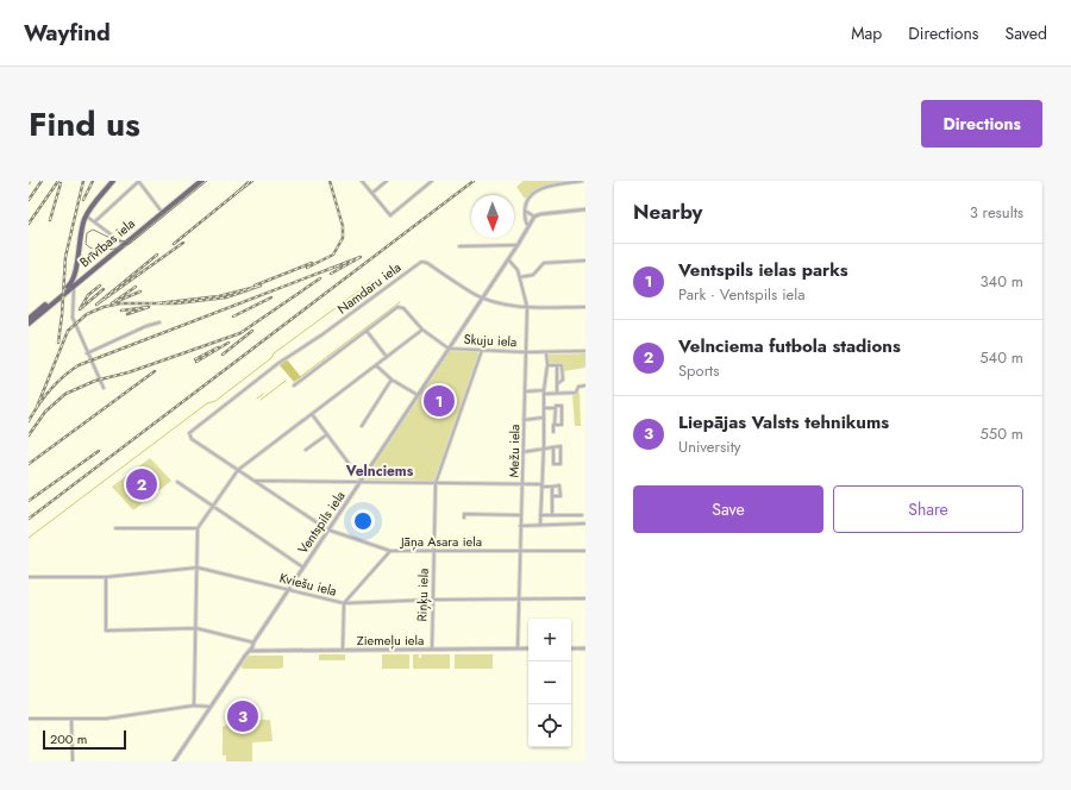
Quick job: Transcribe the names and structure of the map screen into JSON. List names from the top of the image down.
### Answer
{
  "streets": {
    "highway": ["Brīvības iela"],
    "street": [
      "Namdaru iela",
      "Skuju iela",
      "Mežu iela",
      "Ventspils iela",
      "Jāņa Asara iela",
      "Kviešu iela",
      "Riņķu iela",
      "Ziemeļu iela"
    ]
  },
  "crossings": [
    ["Namdaru iela", "Mežu iela"],
    ["Namdaru iela", "Ventspils iela"],
    ["Namdaru iela", "Jāņa Asara iela"],
    ["Skuju iela", "Mežu iela"],
    ["Skuju iela", "Ventspils iela"],
    ["Skuju iela", "Riņķu iela"],
    ["Mežu iela", "Ventspils iela"],
    ["Mežu iela", "Jāņa Asara iela"],
    ["Mežu iela", "Kviešu iela"],
    ["Mežu iela", "Ziemeļu iela"],
    ["Ventspils iela", "Jāņa Asara iela"],
    ["Ventspils iela", "Kviešu iela"],
    ["Ventspils iela", "Ziemeļu iela"],
    ["Jāņa Asara iela", "Riņķu iela"],
    ["Kviešu iela", "Riņķu iela"],
    ["Riņķu iela", "Ziemeļu iela"]
  ],
  "districts": ["Velnciems"],
  "scale_bar": "200 m",
  "north": "bottom",
  "page": {
    "header": "Wayfind",
    "nav": ["Map", "Directions", "Saved"],
    "title": "Find us",
    "buttons": [
      "Directions",
      ["Save", "Share"]
    ],
    "heading": ["Nearby", "3 results"],
    "list": [
      {
        "mark": "1",
        "name": "Ventspils ielas parks",
        "note": "Park · Ventspils iela",
        "value": "340 m"
      },
      {
        "mark": "2",
        "name": "Velnciema futbola stadions",
        "note": "Sports",
        "value": "540 m"
      },
      {
        "mark": "3",
        "name": "Liepājas Valsts tehnikums",
        "note": "University",
        "value": "550 m"
      }
    ],
    "pins": ["1", "2", "3"],
    "map_buttons": ["+", "−"],
    "scale": "200 m"
  }
}
